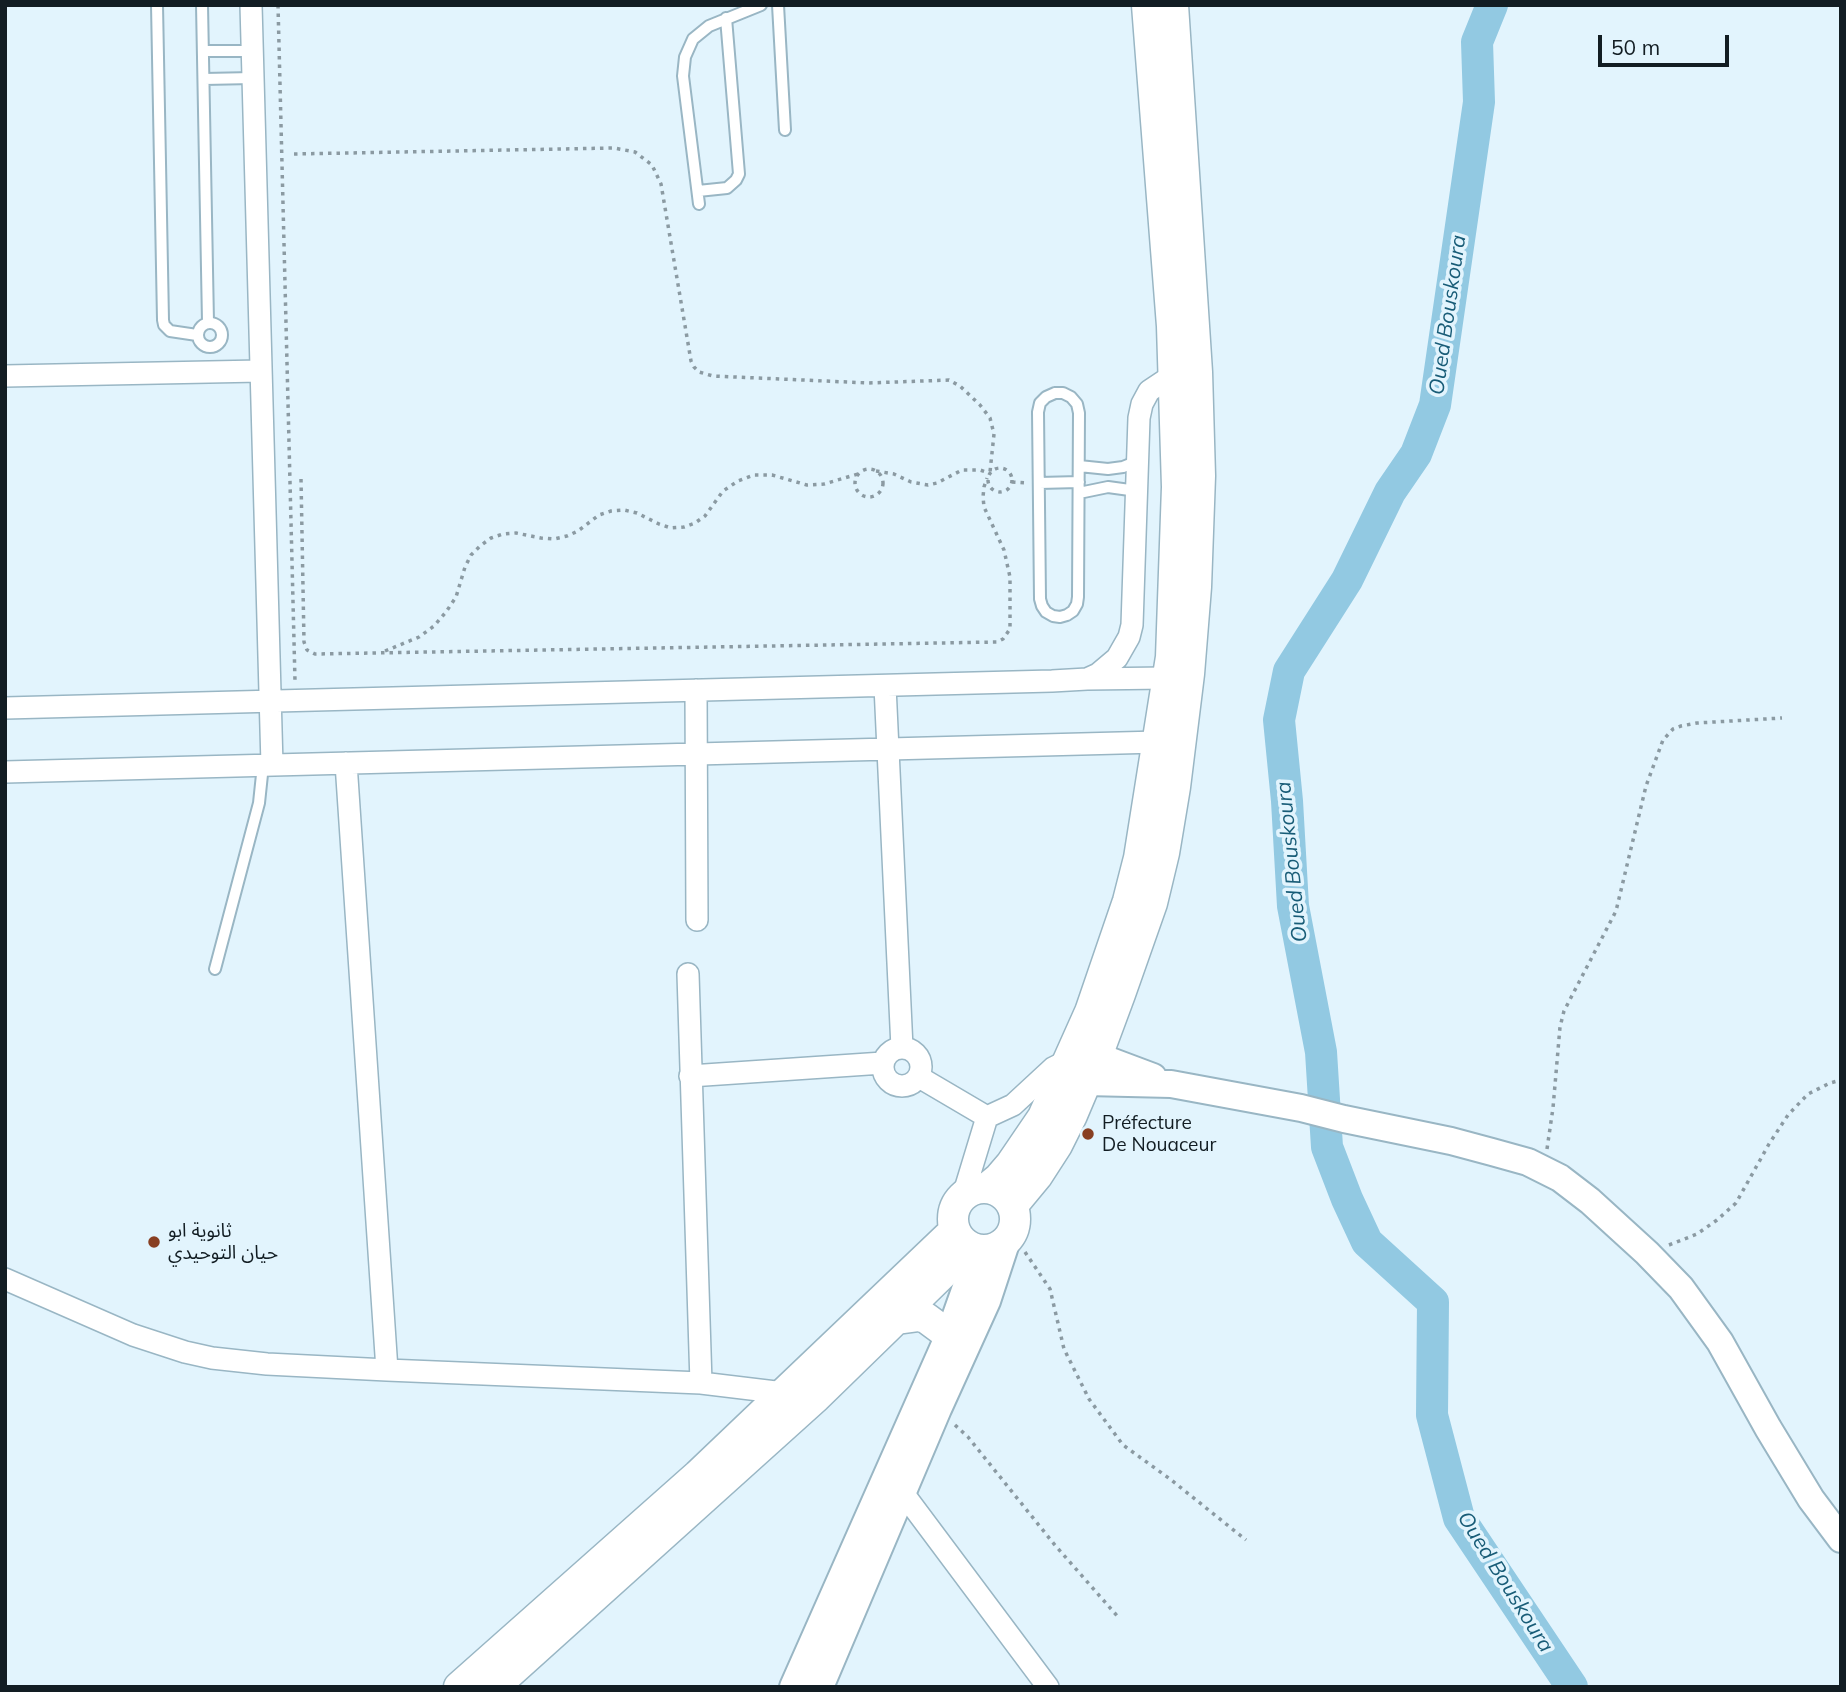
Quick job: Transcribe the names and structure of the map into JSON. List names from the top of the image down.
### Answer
{
  "water": ["Oued Bouskoura"],
  "places": ["Préfecture De Nouaceur", "ثانوية ابو حيان التوحيدي"],
  "scale_bar": "50 m"
}
